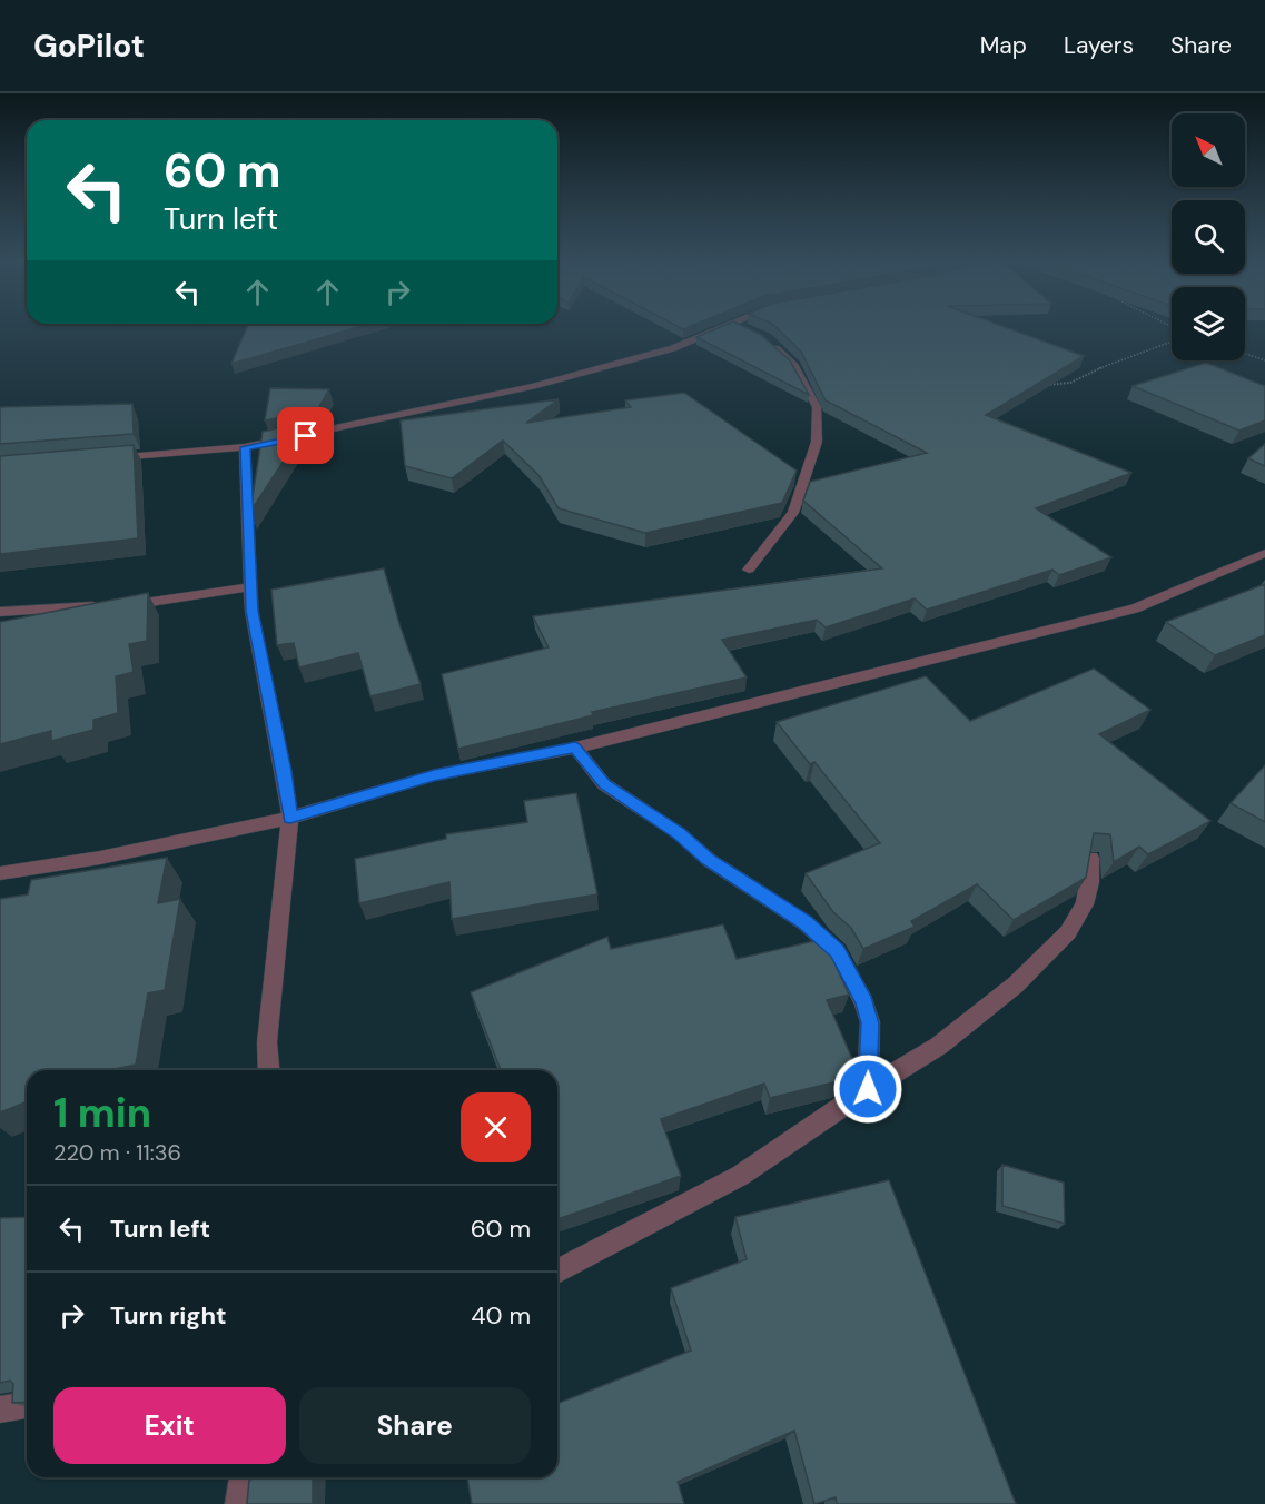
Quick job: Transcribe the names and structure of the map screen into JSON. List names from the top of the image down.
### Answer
{
  "north": "top left",
  "page": {
    "header": "GoPilot",
    "nav": ["Map", "Layers", "Share"],
    "turn": ["60 m", "Turn left"],
    "heading": ["1 min", "220 m · 11:36"],
    "list": [
      {
        "name": "Turn left",
        "value": "60 m"
      },
      {
        "name": "Turn right",
        "value": "40 m"
      }
    ],
    "buttons": ["Exit", "Share"]
  }
}
